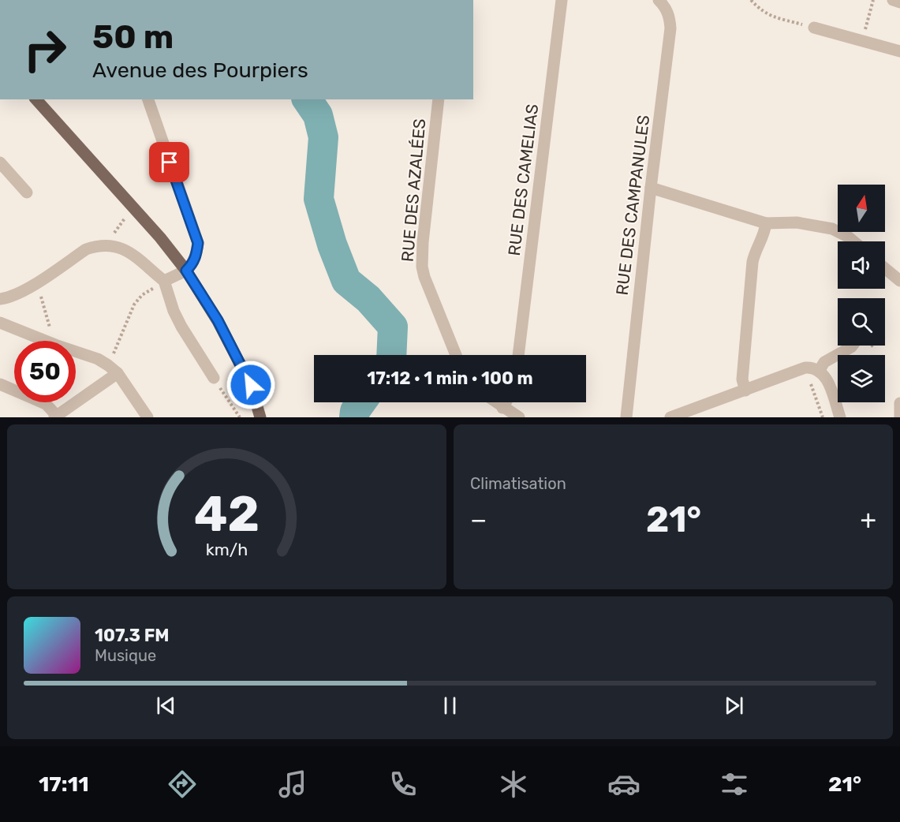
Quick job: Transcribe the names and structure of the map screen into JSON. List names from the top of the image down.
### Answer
{
  "streets": {
    "street": ["RUE DES CAMELIAS", "RUE DES AZALÉES", "RUE DES CAMPANULES"]
  },
  "north": "top",
  "page": {
    "turn": ["50 m", "Avenue des Pourpiers"],
    "limit": "50",
    "trip": "17:12 · 1 min · 100 m",
    "tile": "Climatisation",
    "heat": ["−", "21°", "+"],
    "song": ["107.3 FM", "Musique"],
    "tabs": ["17:11", "21°"],
    "gauge": ["42", "km/h"]
  }
}
